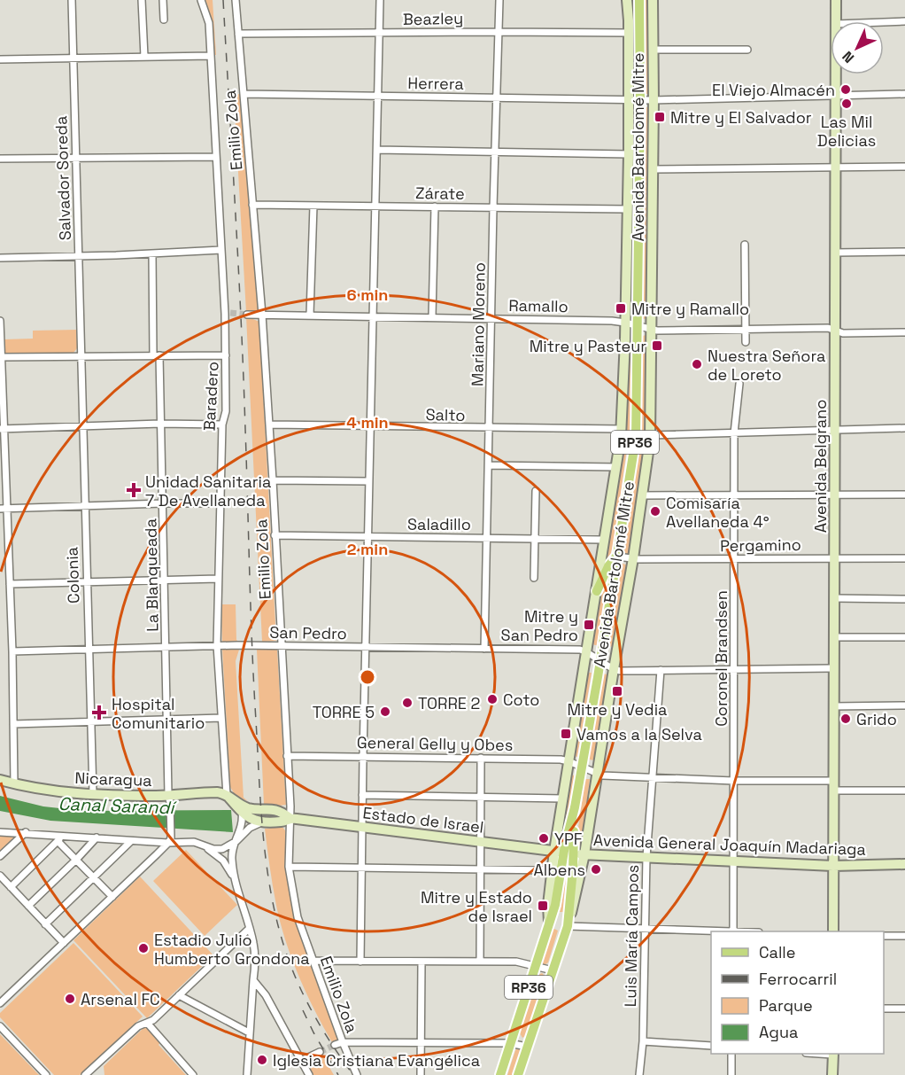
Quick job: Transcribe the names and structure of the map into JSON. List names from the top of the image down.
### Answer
{
  "streets": {
    "main road": ["Avenida Bartolomé Mitre", "RP36"],
    "street": [
      "Beazley",
      "Herrera",
      "Emilio Zola",
      "Salvador Soreda",
      "Zárate",
      "Ramallo",
      "Mariano Moreno",
      "Baradero",
      "Salto",
      "Avenida Belgrano",
      "Saladillo",
      "Pergamino",
      "Colonia",
      "La Blanqueada",
      "San Pedro",
      "Coronel Brandsen",
      "General Gelly y Obes",
      "Nicaragua",
      "Estado de Israel",
      "Avenida General Joaquín Madariaga",
      "Luis María Campos"
    ]
  },
  "crossings": [
    ["Beazley", "Emilio Zola"],
    ["Beazley", "Avenida Bartolomé Mitre"],
    ["Beazley", "Mariano Moreno"],
    ["Herrera", "Emilio Zola"],
    ["Herrera", "Avenida Bartolomé Mitre"],
    ["Herrera", "Mariano Moreno"],
    ["Herrera", "Avenida Belgrano"],
    ["Emilio Zola", "Zárate"],
    ["Emilio Zola", "Ramallo"],
    ["Emilio Zola", "Salto"],
    ["Emilio Zola", "Saladillo"],
    ["Emilio Zola", "San Pedro"],
    ["Emilio Zola", "General Gelly y Obes"],
    ["Emilio Zola", "Estado de Israel"],
    ["Avenida Bartolomé Mitre", "Zárate"],
    ["Avenida Bartolomé Mitre", "Ramallo"],
    ["Avenida Bartolomé Mitre", "Salto"],
    ["Avenida Bartolomé Mitre", "Saladillo"],
    ["Avenida Bartolomé Mitre", "Pergamino"],
    ["Avenida Bartolomé Mitre", "San Pedro"],
    ["Avenida Bartolomé Mitre", "General Gelly y Obes"],
    ["Avenida Bartolomé Mitre", "Estado de Israel"],
    ["Avenida Bartolomé Mitre", "Avenida General Joaquín Madariaga"],
    ["Salvador Soreda", "Colonia"],
    ["Zárate", "Mariano Moreno"],
    ["Ramallo", "Mariano Moreno"],
    ["Ramallo", "Avenida Belgrano"],
    ["Mariano Moreno", "Salto"],
    ["Mariano Moreno", "Saladillo"],
    ["Mariano Moreno", "San Pedro"],
    ["Baradero", "San Pedro"],
    ["Baradero", "Nicaragua"],
    ["Baradero", "Estado de Israel"],
    ["Avenida Belgrano", "Pergamino"],
    ["Avenida Belgrano", "Avenida General Joaquín Madariaga"],
    ["Pergamino", "Coronel Brandsen"],
    ["Colonia", "San Pedro"],
    ["Colonia", "Nicaragua"],
    ["La Blanqueada", "San Pedro"],
    ["La Blanqueada", "Nicaragua"],
    ["Coronel Brandsen", "Avenida General Joaquín Madariaga"],
    ["Nicaragua", "Estado de Israel"],
    ["Estado de Israel", "Avenida General Joaquín Madariaga"],
    ["Avenida General Joaquín Madariaga", "Luis María Campos"]
  ],
  "water": ["Canal Sarandí"],
  "places": {
    "other": [
      "El Viejo Almacén",
      "Las Mil Delicias",
      "Nuestra Señora de Loreto",
      "Comisaría Avellaneda 4°",
      "Coto",
      "TORRE 2",
      "TORRE 5",
      "Grido",
      "YPF",
      "Albens",
      "Estadio Julio Humberto Grondona",
      "Arsenal FC",
      "Iglesia Cristiana Evangélica"
    ],
    "transit": [
      "Mitre y El Salvador",
      "Mitre y Ramallo",
      "Mitre y Pasteur",
      "Mitre y San Pedro",
      "Mitre y Vedia",
      "Vamos a la Selva",
      "Mitre y Estado de Israel"
    ],
    "health": ["Unidad Sanitaria 7 De Avellaneda", "Hospital Comunitario"]
  },
  "legend": [
    "Calle",
    "Ferrocarril",
    "Parque",
    "Agua"
  ],
  "north": "bottom left",
  "rings": ["6 min", "4 min", "2 min"]
}
